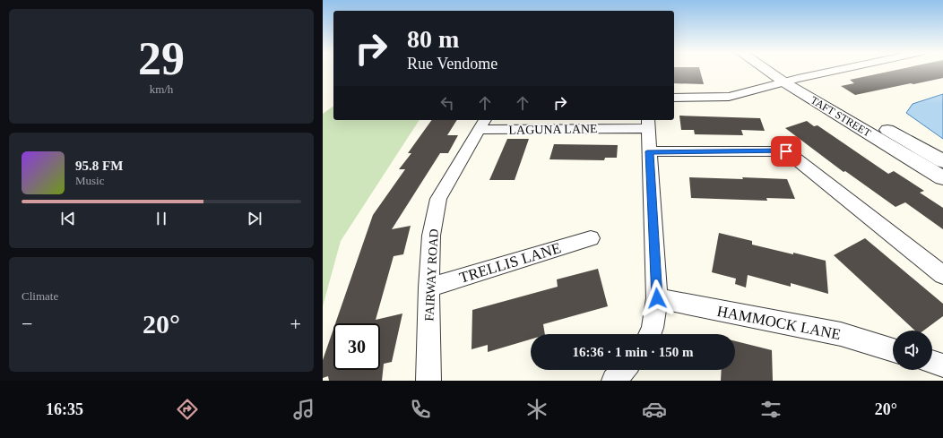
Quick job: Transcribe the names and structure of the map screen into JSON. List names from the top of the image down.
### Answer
{
  "streets": {
    "street": [
      "TAFT STREET",
      "LAGUNA LANE",
      "TRELLIS LANE",
      "FAIRWAY ROAD",
      "HAMMOCK LANE"
    ]
  },
  "crossings": [
    ["LAGUNA LANE", "FAIRWAY ROAD"],
    ["TRELLIS LANE", "FAIRWAY ROAD"]
  ],
  "page": {
    "tile": [
      ["29", "km/h"],
      "Climate"
    ],
    "turn": ["80 m", "Rue Vendome"],
    "song": ["95.8 FM", "Music"],
    "heat": ["−", "20°", "+"],
    "limit": "30",
    "trip": "16:36 · 1 min · 150 m",
    "tabs": ["16:35", "20°"]
  }
}
